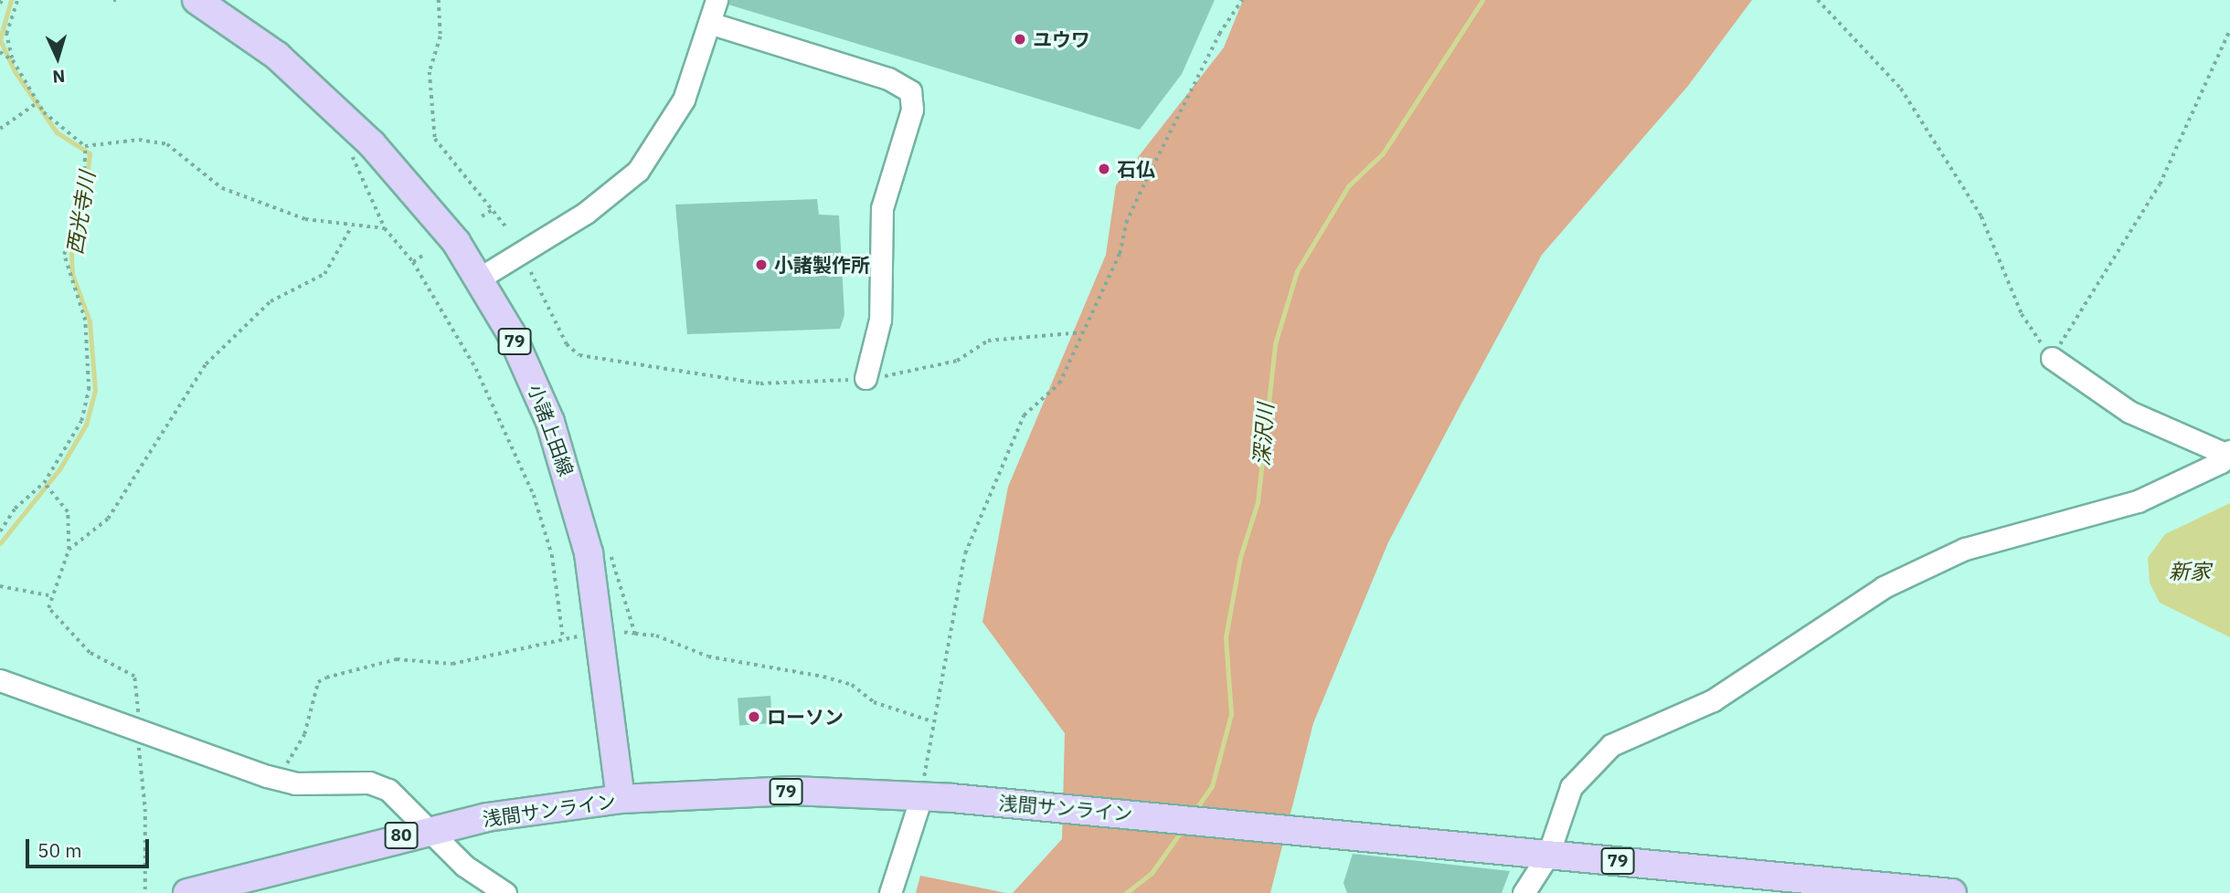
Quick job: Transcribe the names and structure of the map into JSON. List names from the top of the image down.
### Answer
{
  "streets": {
    "main road": [
      "79",
      "小諸上田線",
      "浅間サンライン",
      "80"
    ]
  },
  "crossings": [
    ["小諸上田線", "浅間サンライン"]
  ],
  "water": ["西光寺川", "深沢川", "新家"],
  "places": [
    "ユウワ",
    "石仏",
    "小諸製作所",
    "ローソン"
  ],
  "scale_bar": "50 m",
  "north": "bottom"
}
